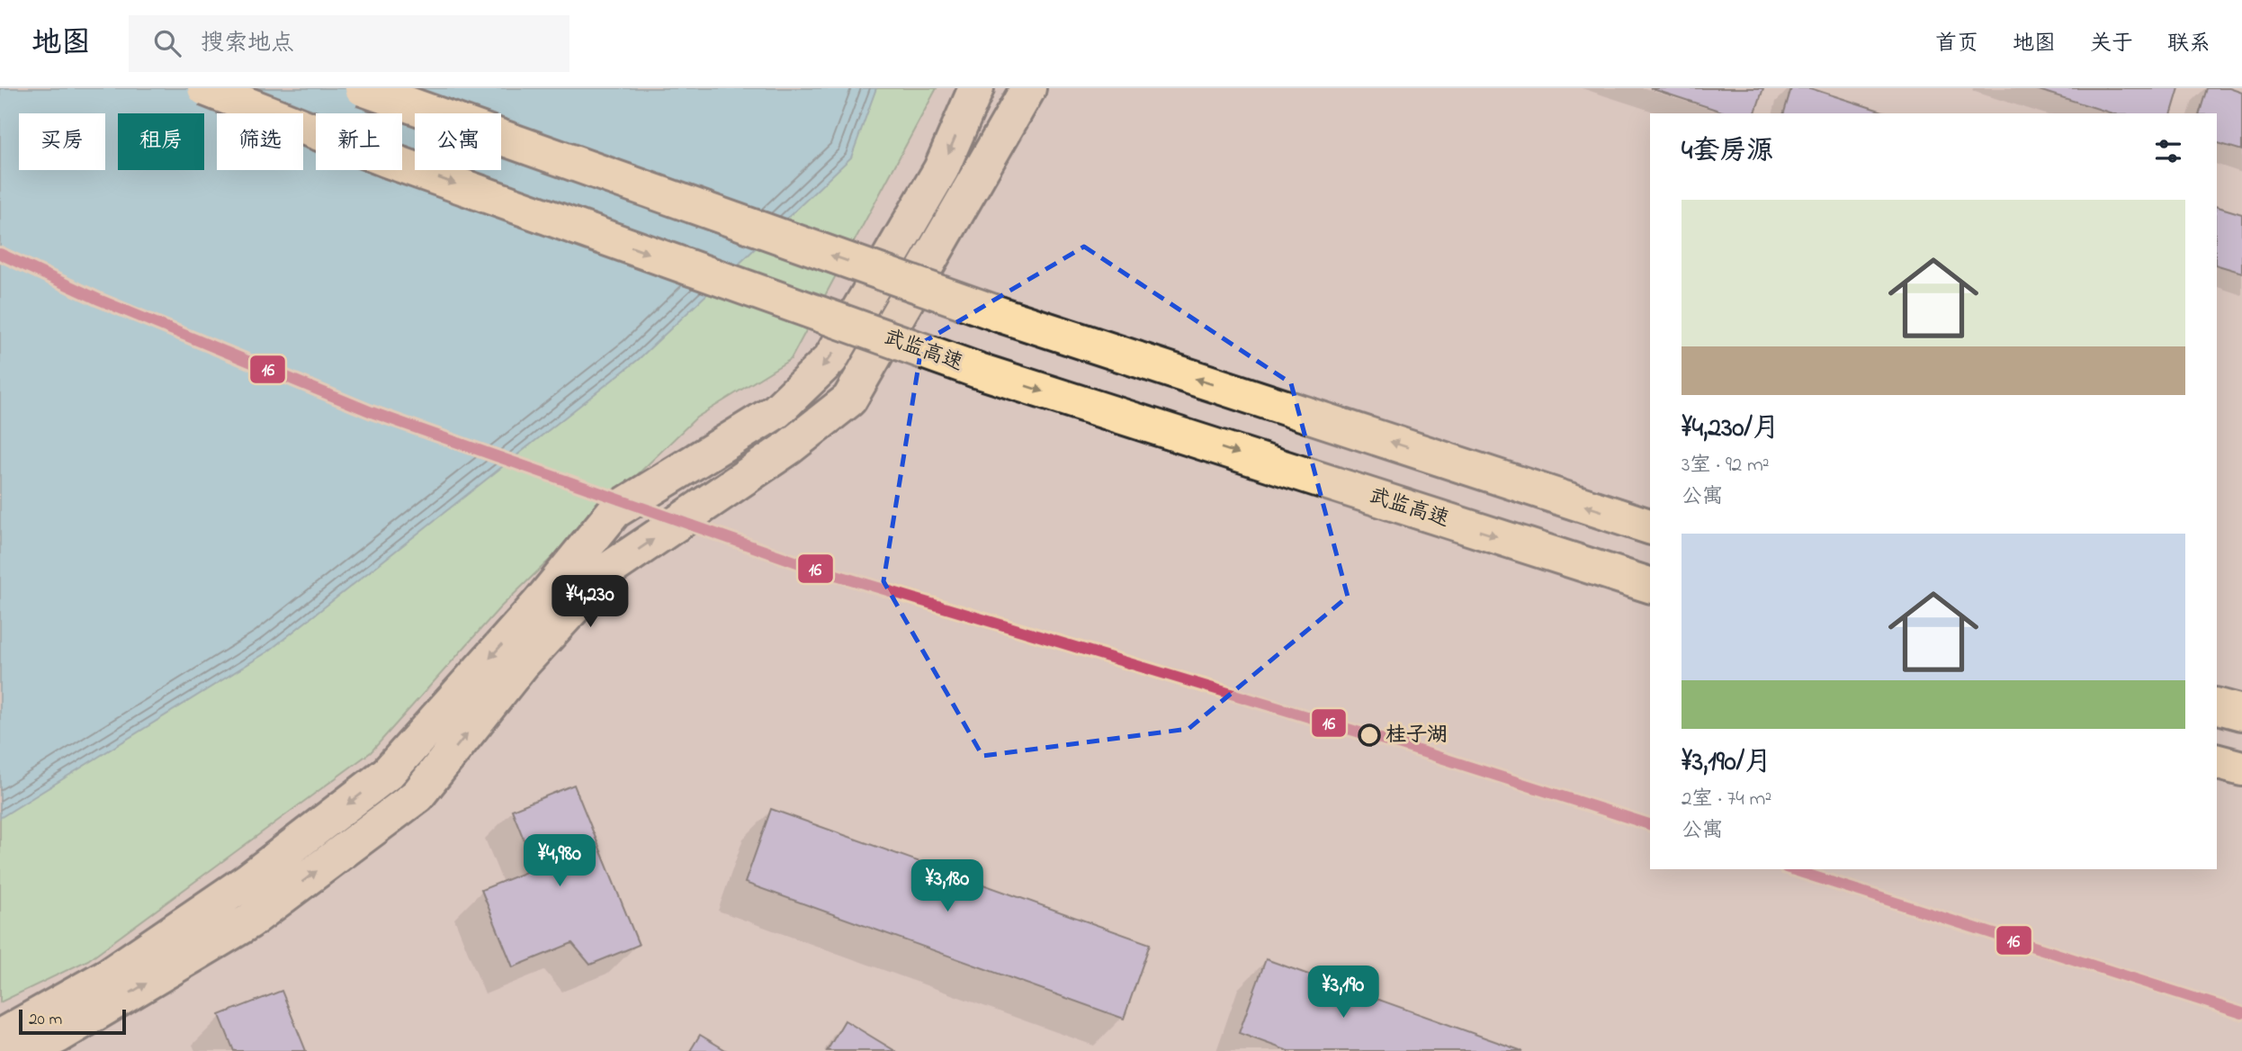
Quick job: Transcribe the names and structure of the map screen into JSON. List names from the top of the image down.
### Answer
{
  "streets": {
    "highway": ["武监高速"]
  },
  "places": ["桂子湖"],
  "lines": ["transit line 16"],
  "scale_bar": "20 m",
  "page": {
    "header": "地图",
    "search": "搜索地点",
    "nav": [
      "首页",
      "地图",
      "关于",
      "联系"
    ],
    "chip": [
      "买房",
      "租房",
      "筛选",
      "新上",
      "公寓"
    ],
    "heading": "4套房源",
    "list": [
      {
        "name": "¥4,230/月",
        "note": "3室 · 92 m² · 公寓"
      },
      {
        "name": "¥3,190/月",
        "note": "2室 · 74 m² · 公寓"
      }
    ],
    "price": [
      "¥4,230",
      "¥4,980",
      "¥3,180",
      "¥3,190"
    ],
    "scale": "20 m"
  }
}
